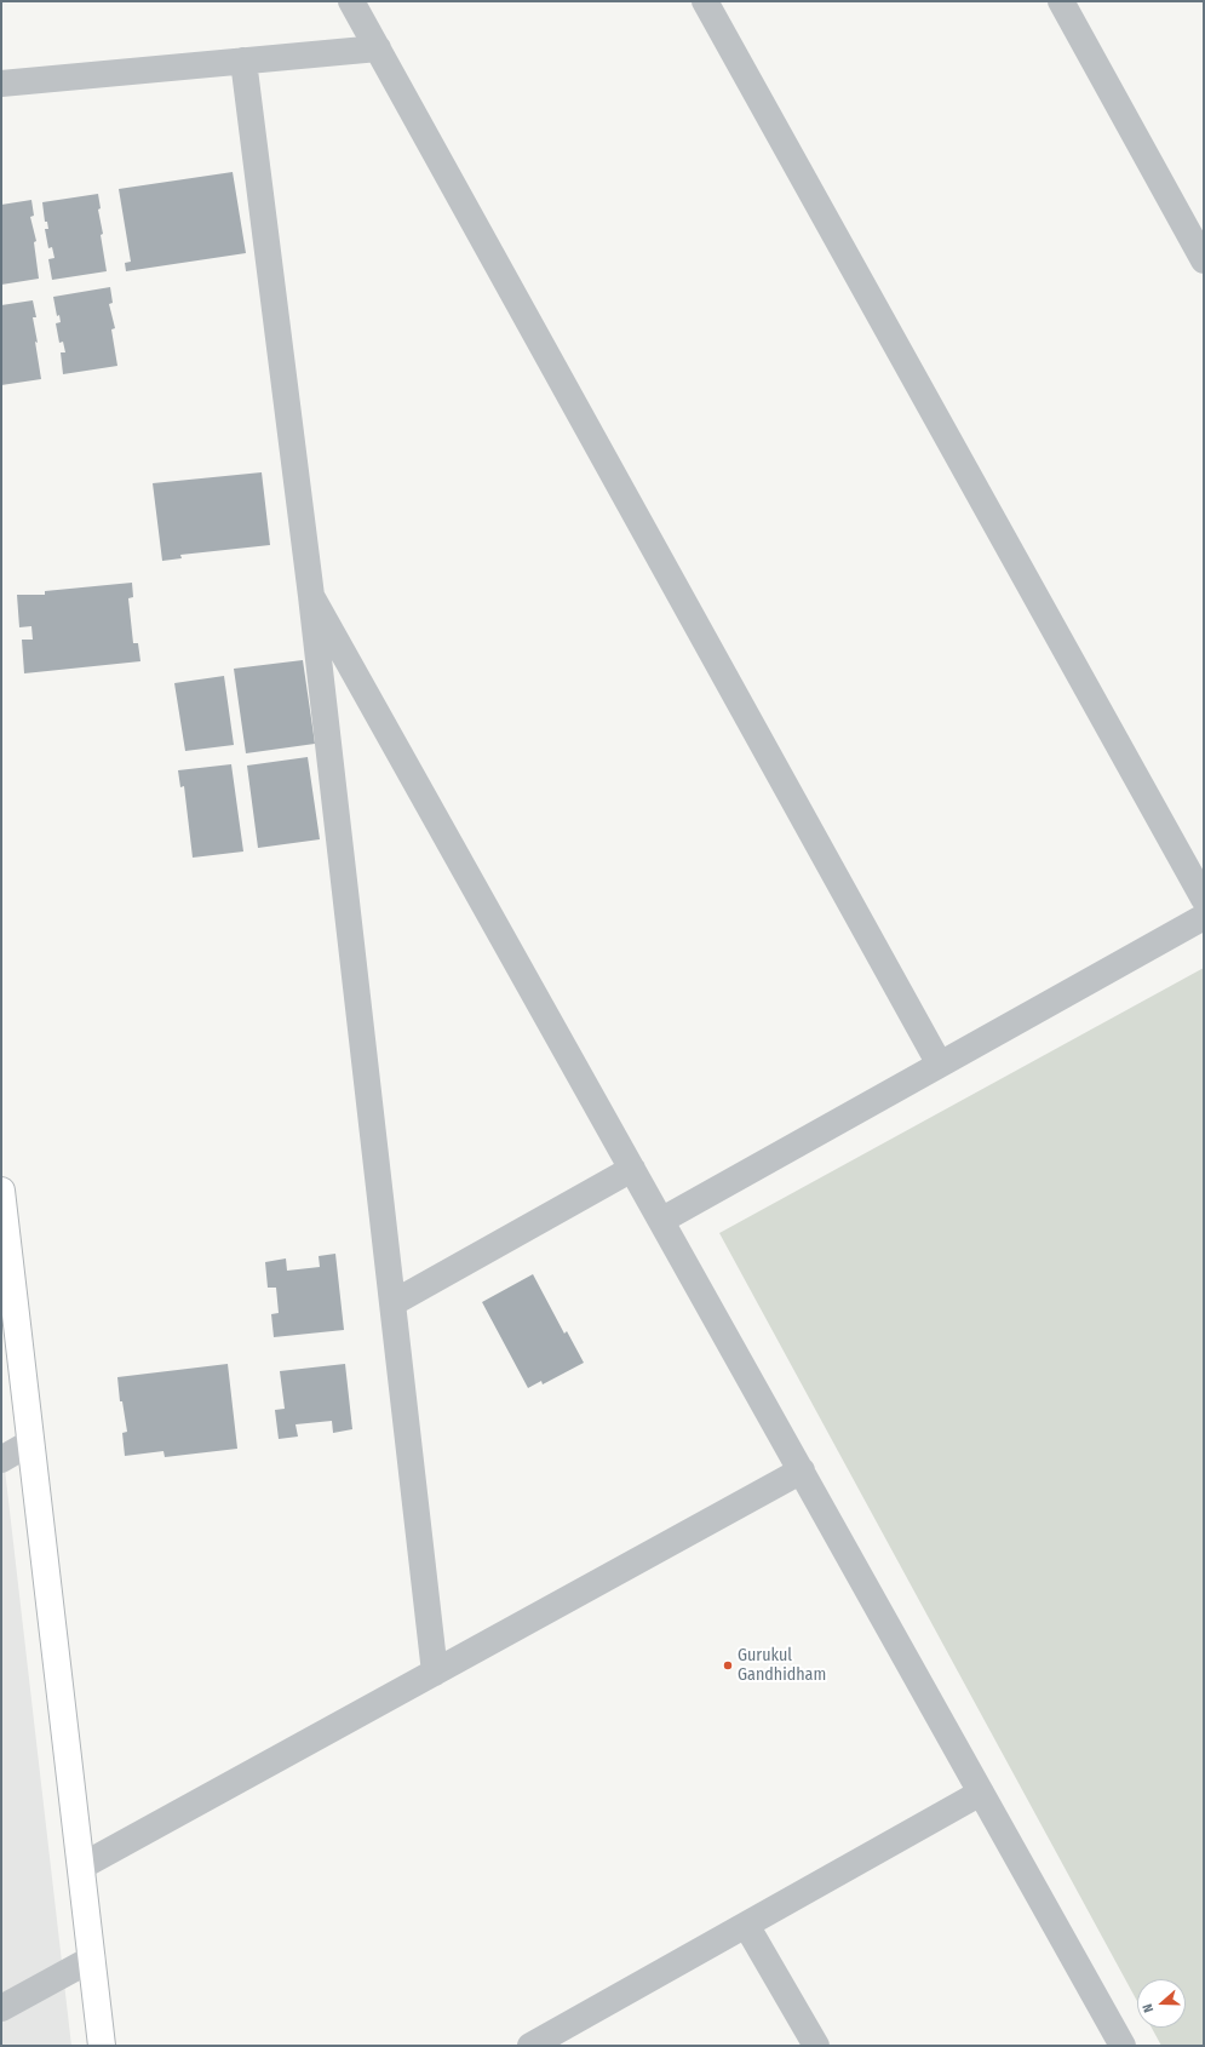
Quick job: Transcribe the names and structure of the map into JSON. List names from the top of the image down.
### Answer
{
  "places": ["Gurukul Gandhidham"],
  "north": "left"
}
